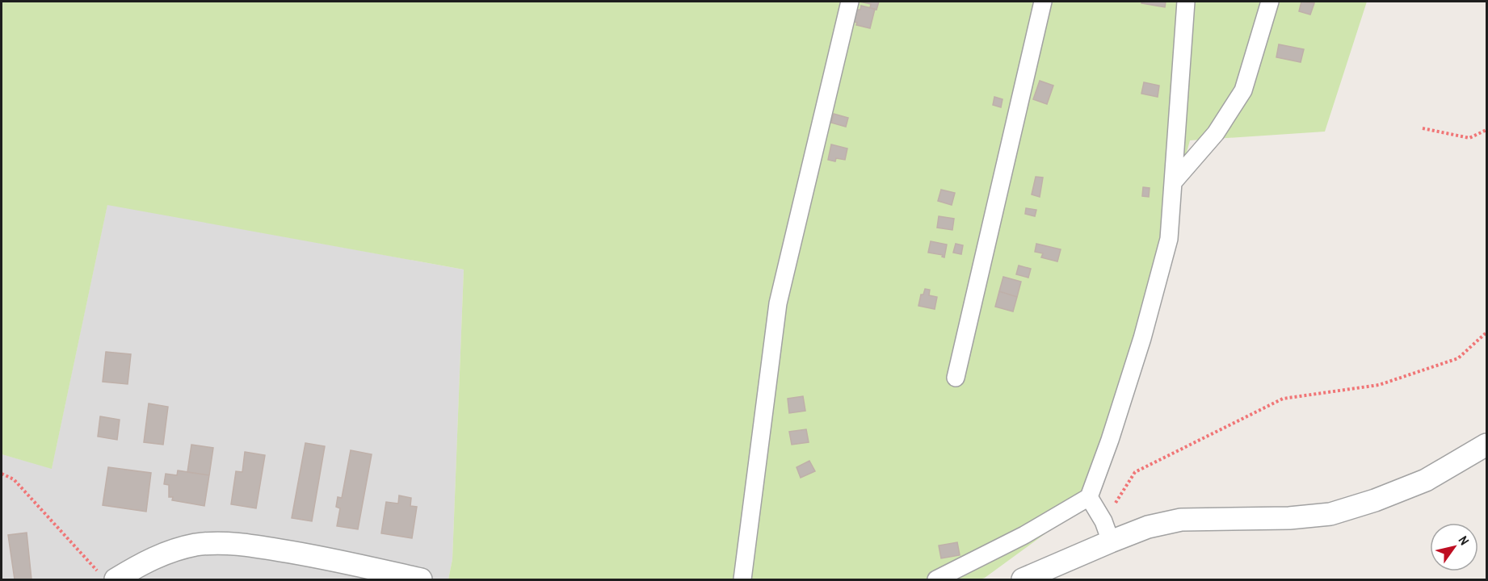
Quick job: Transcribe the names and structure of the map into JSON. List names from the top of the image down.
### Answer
{
  "north": "top right"
}
